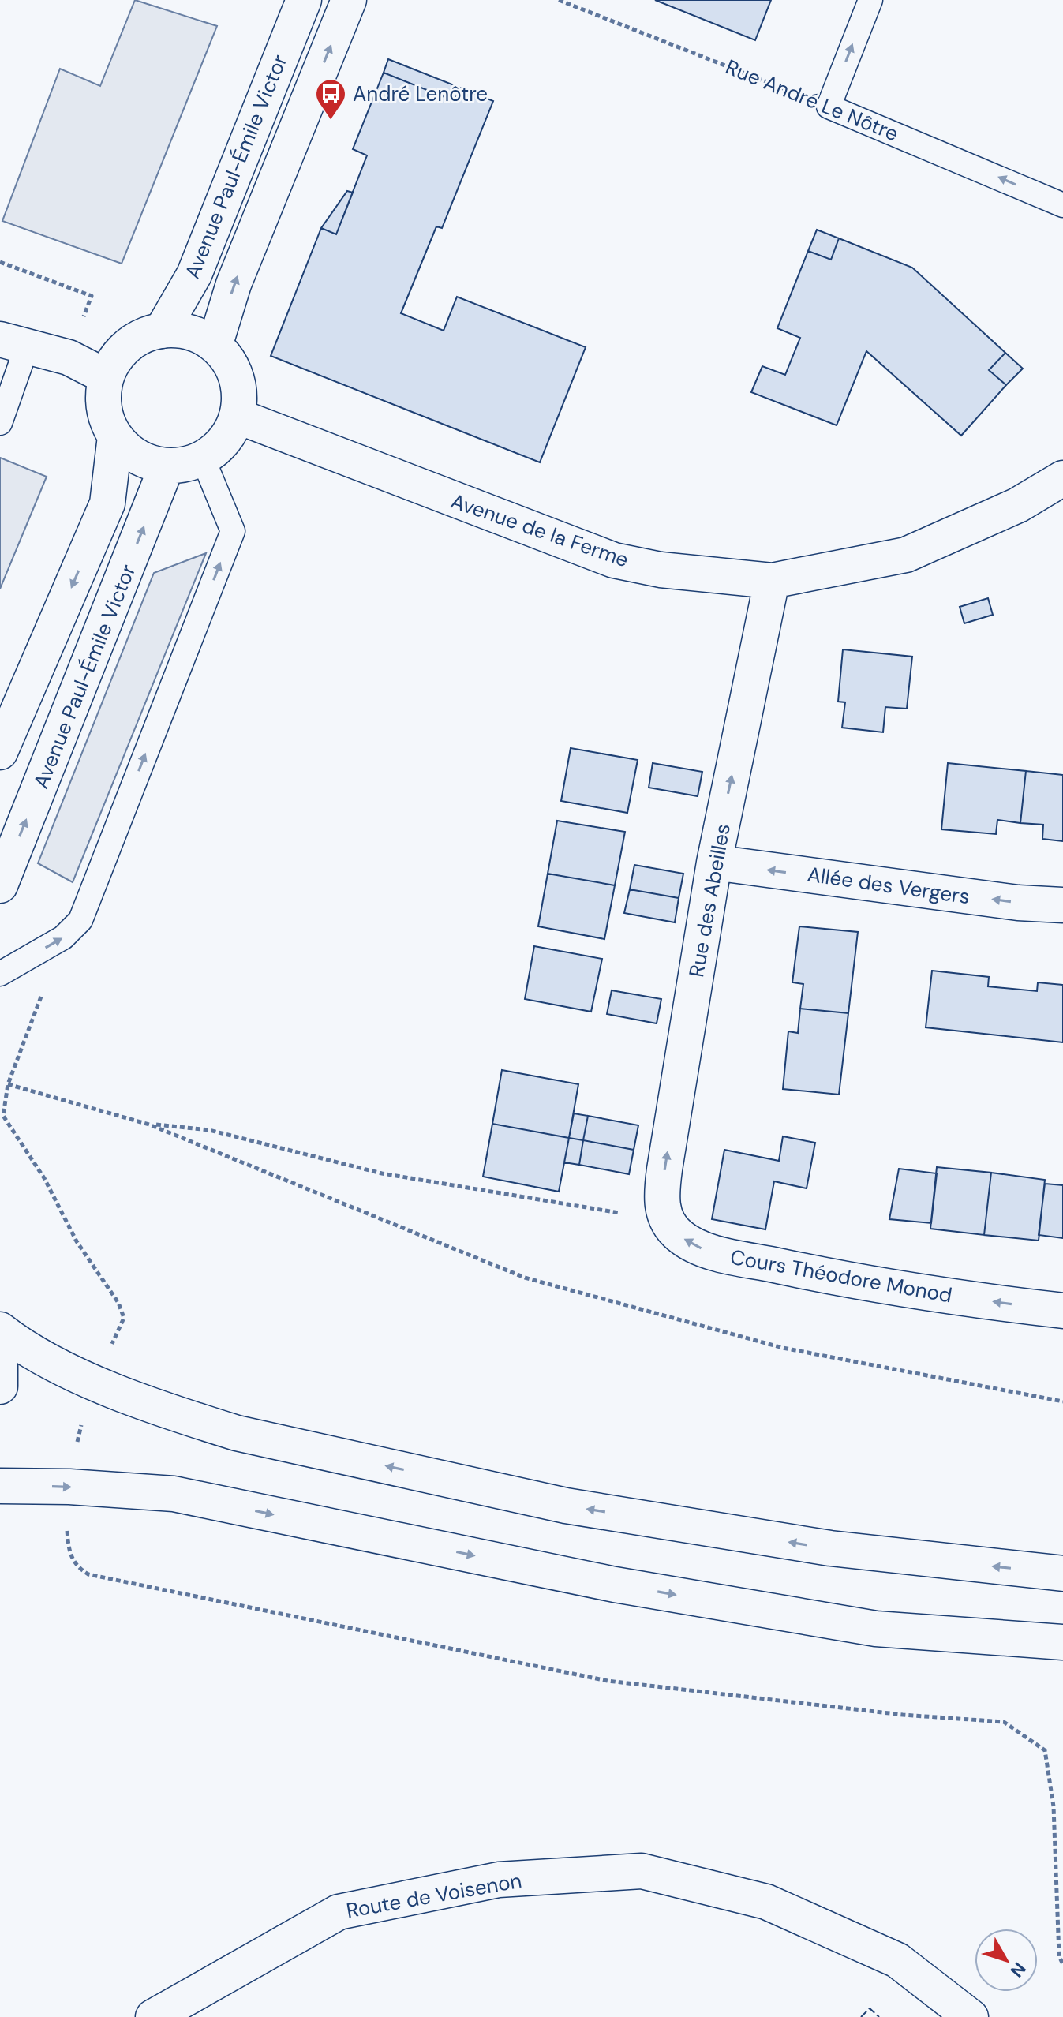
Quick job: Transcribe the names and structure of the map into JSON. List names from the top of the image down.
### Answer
{
  "streets": {
    "street": [
      "Avenue Paul-Émile Victor",
      "Avenue de la Ferme",
      "Allée des Vergers",
      "Rue des Abeilles",
      "Cours Théodore Monod",
      "Route de Voisenon"
    ],
    "lane": ["Rue André Le Nôtre"]
  },
  "crossings": [
    ["Avenue Paul-Émile Victor", "Avenue de la Ferme"],
    ["Avenue de la Ferme", "Rue des Abeilles"],
    ["Allée des Vergers", "Rue des Abeilles"],
    ["Rue des Abeilles", "Cours Théodore Monod"]
  ],
  "one_way": ["Rue André Le Nôtre", "Allée des Vergers", "Rue des Abeilles"],
  "places": {
    "bus stop": ["André Lenôtre"]
  },
  "north": "bottom right"
}
